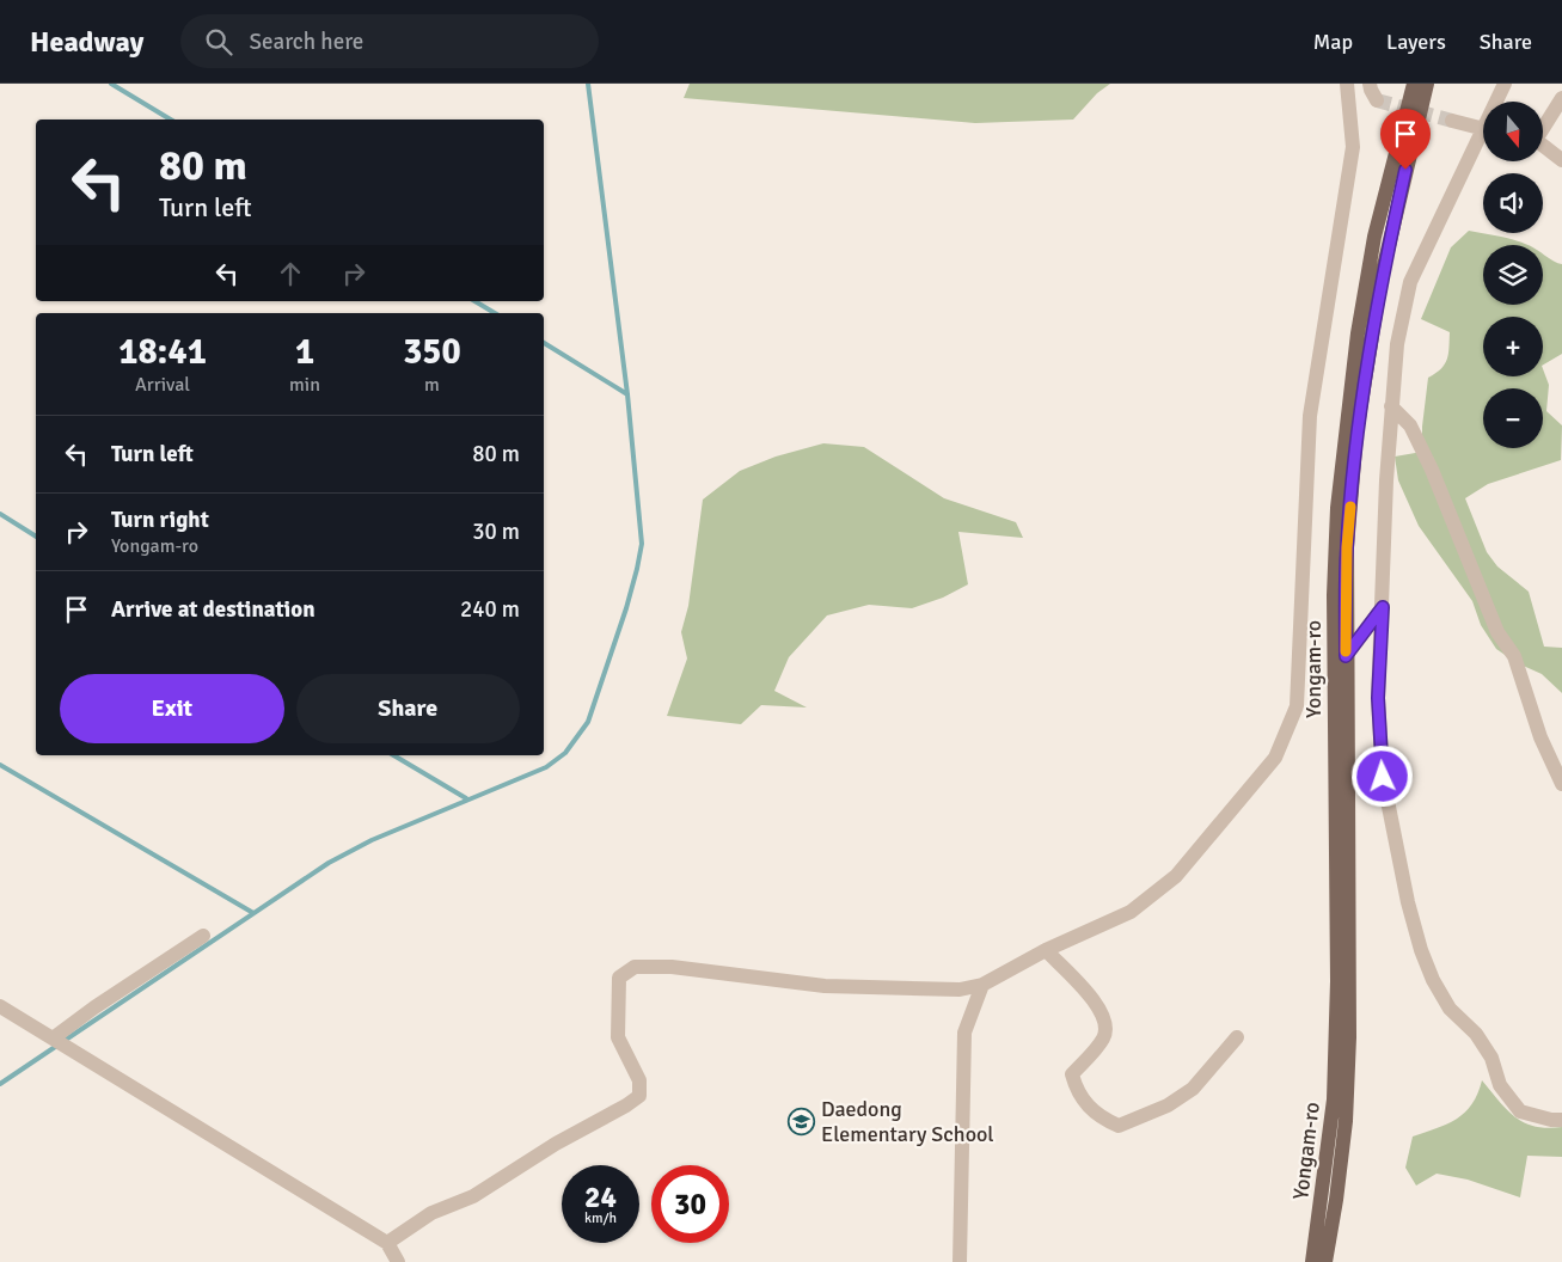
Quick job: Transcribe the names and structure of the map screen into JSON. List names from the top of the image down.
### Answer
{
  "streets": {
    "main road": ["Yongam-ro"]
  },
  "places": {
    "school or university": ["Daedong Elementary School"]
  },
  "north": "bottom",
  "page": {
    "header": "Headway",
    "search": "Search here",
    "nav": ["Map", "Layers", "Share"],
    "map_buttons": ["+", "−"],
    "turn": ["80 m", "Turn left"],
    "eta": [
      "18:41",
      "Arrival",
      "1",
      "min",
      "350",
      "m"
    ],
    "list": [
      {
        "name": "Turn left",
        "value": "80 m"
      },
      {
        "name": "Turn right",
        "note": "Yongam-ro",
        "value": "30 m"
      },
      {
        "name": "Arrive at destination",
        "value": "240 m"
      }
    ],
    "buttons": ["Exit", "Share"],
    "speed": "24 km/h",
    "limit": "30"
  }
}
